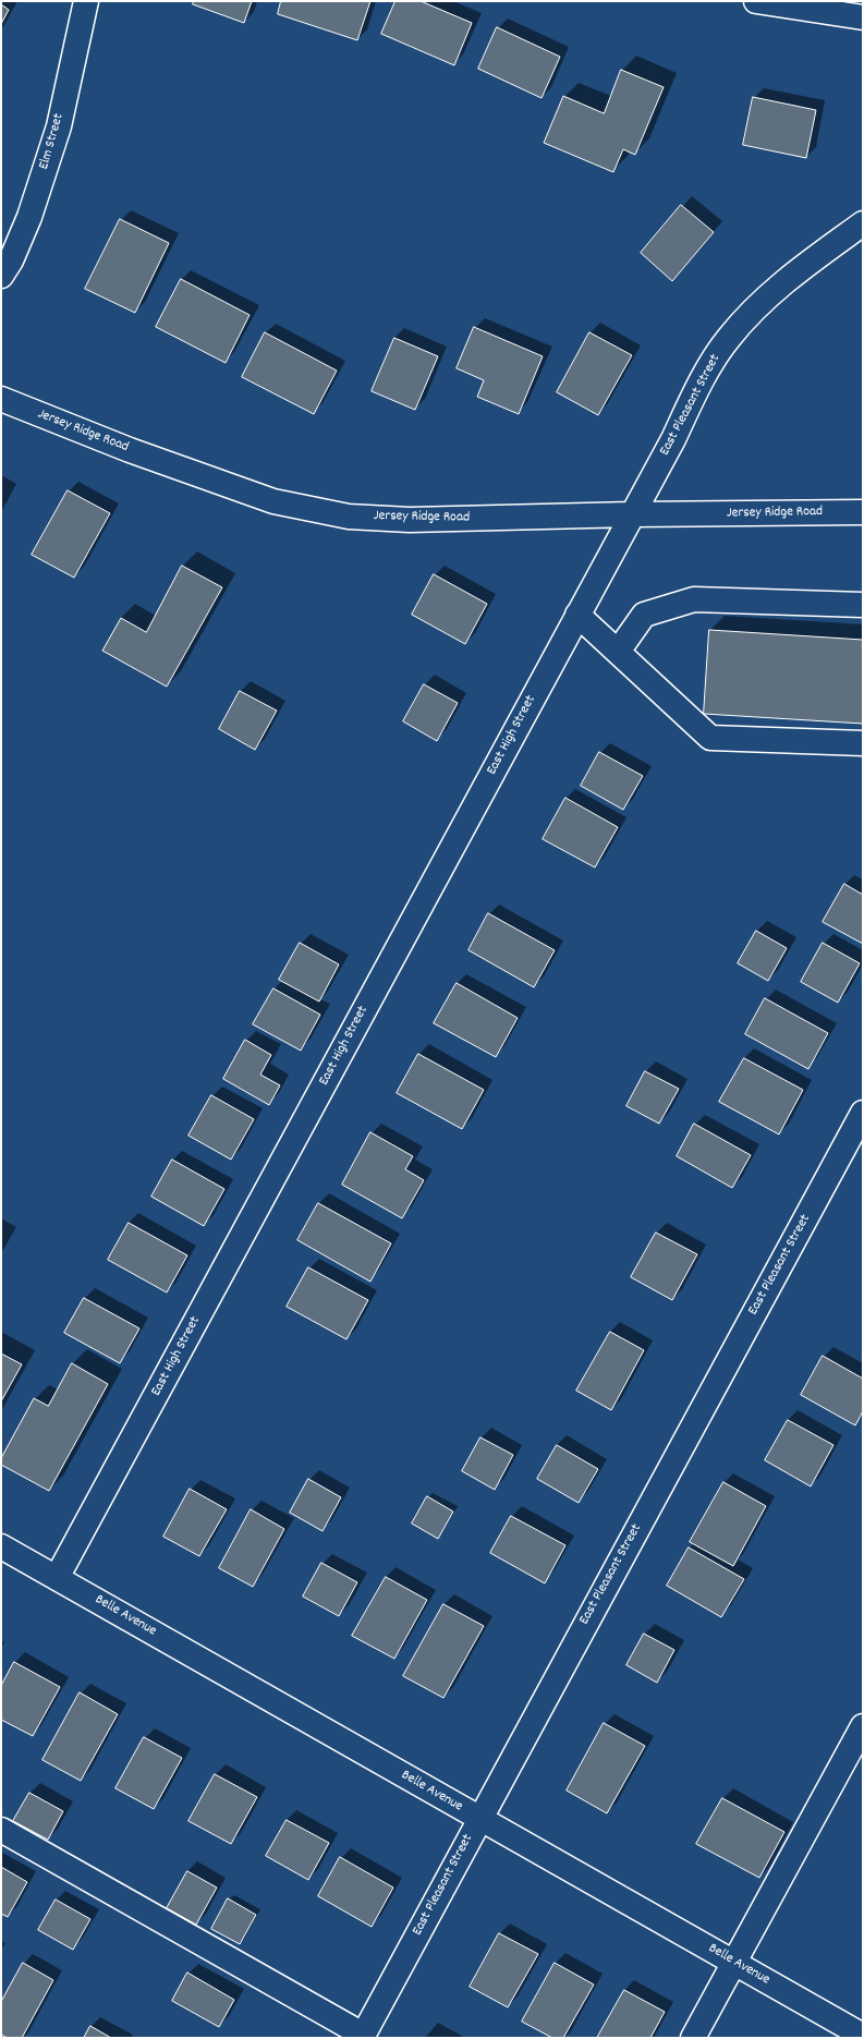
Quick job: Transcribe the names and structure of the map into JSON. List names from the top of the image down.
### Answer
{
  "streets": {
    "street": [
      "Elm Street",
      "East Pleasant Street",
      "Jersey Ridge Road",
      "East High Street",
      "Belle Avenue"
    ]
  },
  "crossings": [
    ["East Pleasant Street", "Jersey Ridge Road"],
    ["East Pleasant Street", "East High Street"],
    ["East Pleasant Street", "Belle Avenue"],
    ["Jersey Ridge Road", "East High Street"],
    ["East High Street", "Belle Avenue"]
  ]
}
